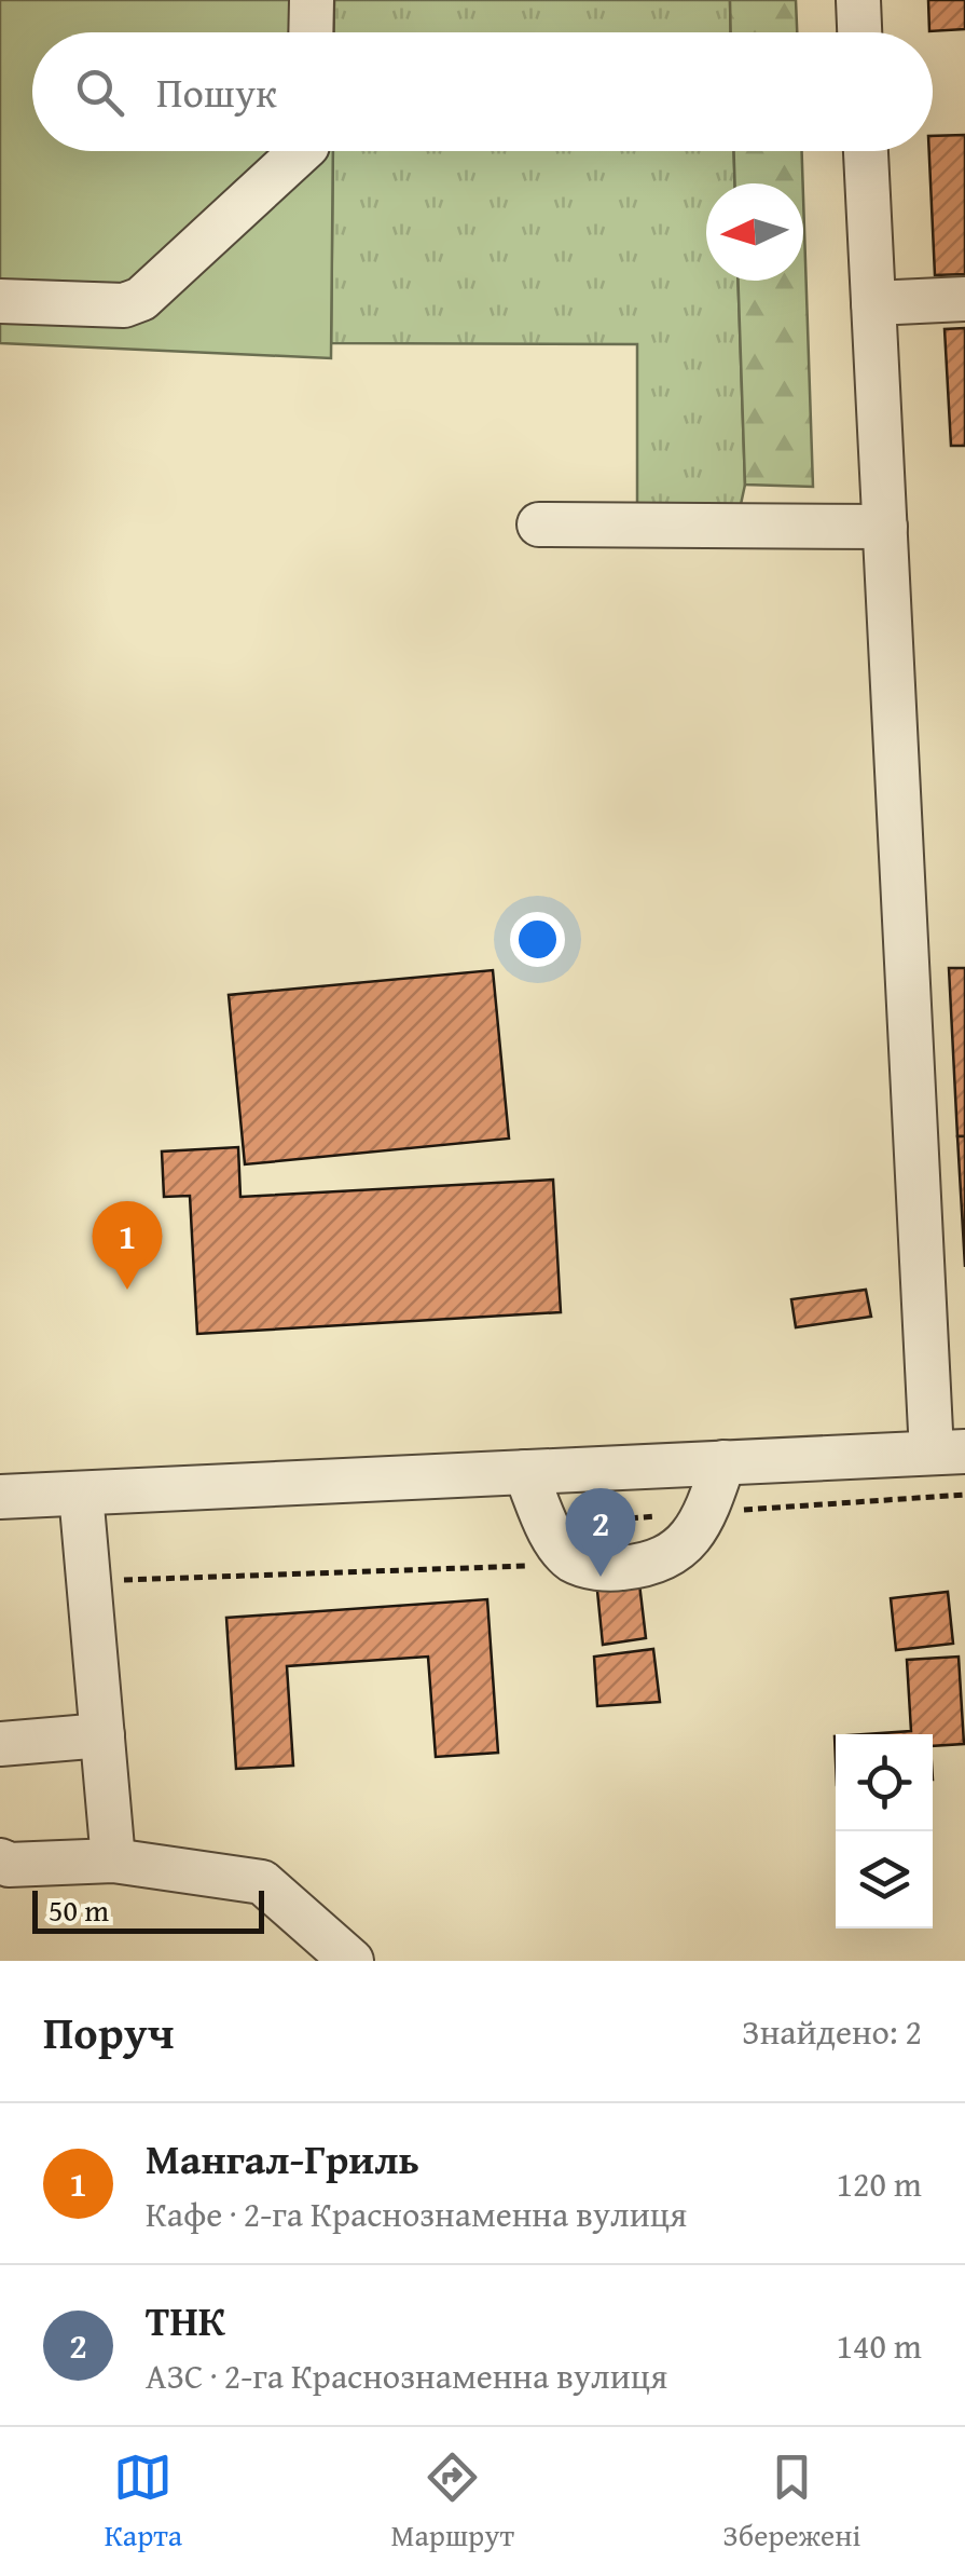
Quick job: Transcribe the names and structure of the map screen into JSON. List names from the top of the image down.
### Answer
{
  "scale_bar": "50 m",
  "north": "left",
  "page": {
    "search": "Пошук",
    "pins": ["1", "2"],
    "scale": "50 m",
    "heading": ["Поруч", "Знайдено: 2"],
    "list": [
      {
        "mark": "1",
        "name": "Мангал-Гриль",
        "note": "Кафе · 2-га Краснознаменна вулиця",
        "value": "120 m"
      },
      {
        "mark": "2",
        "name": "ТНК",
        "note": "АЗС · 2-га Краснознаменна вулиця",
        "value": "140 m"
      }
    ],
    "nav": ["Карта", "Маршрут", "Збережені"]
  }
}
